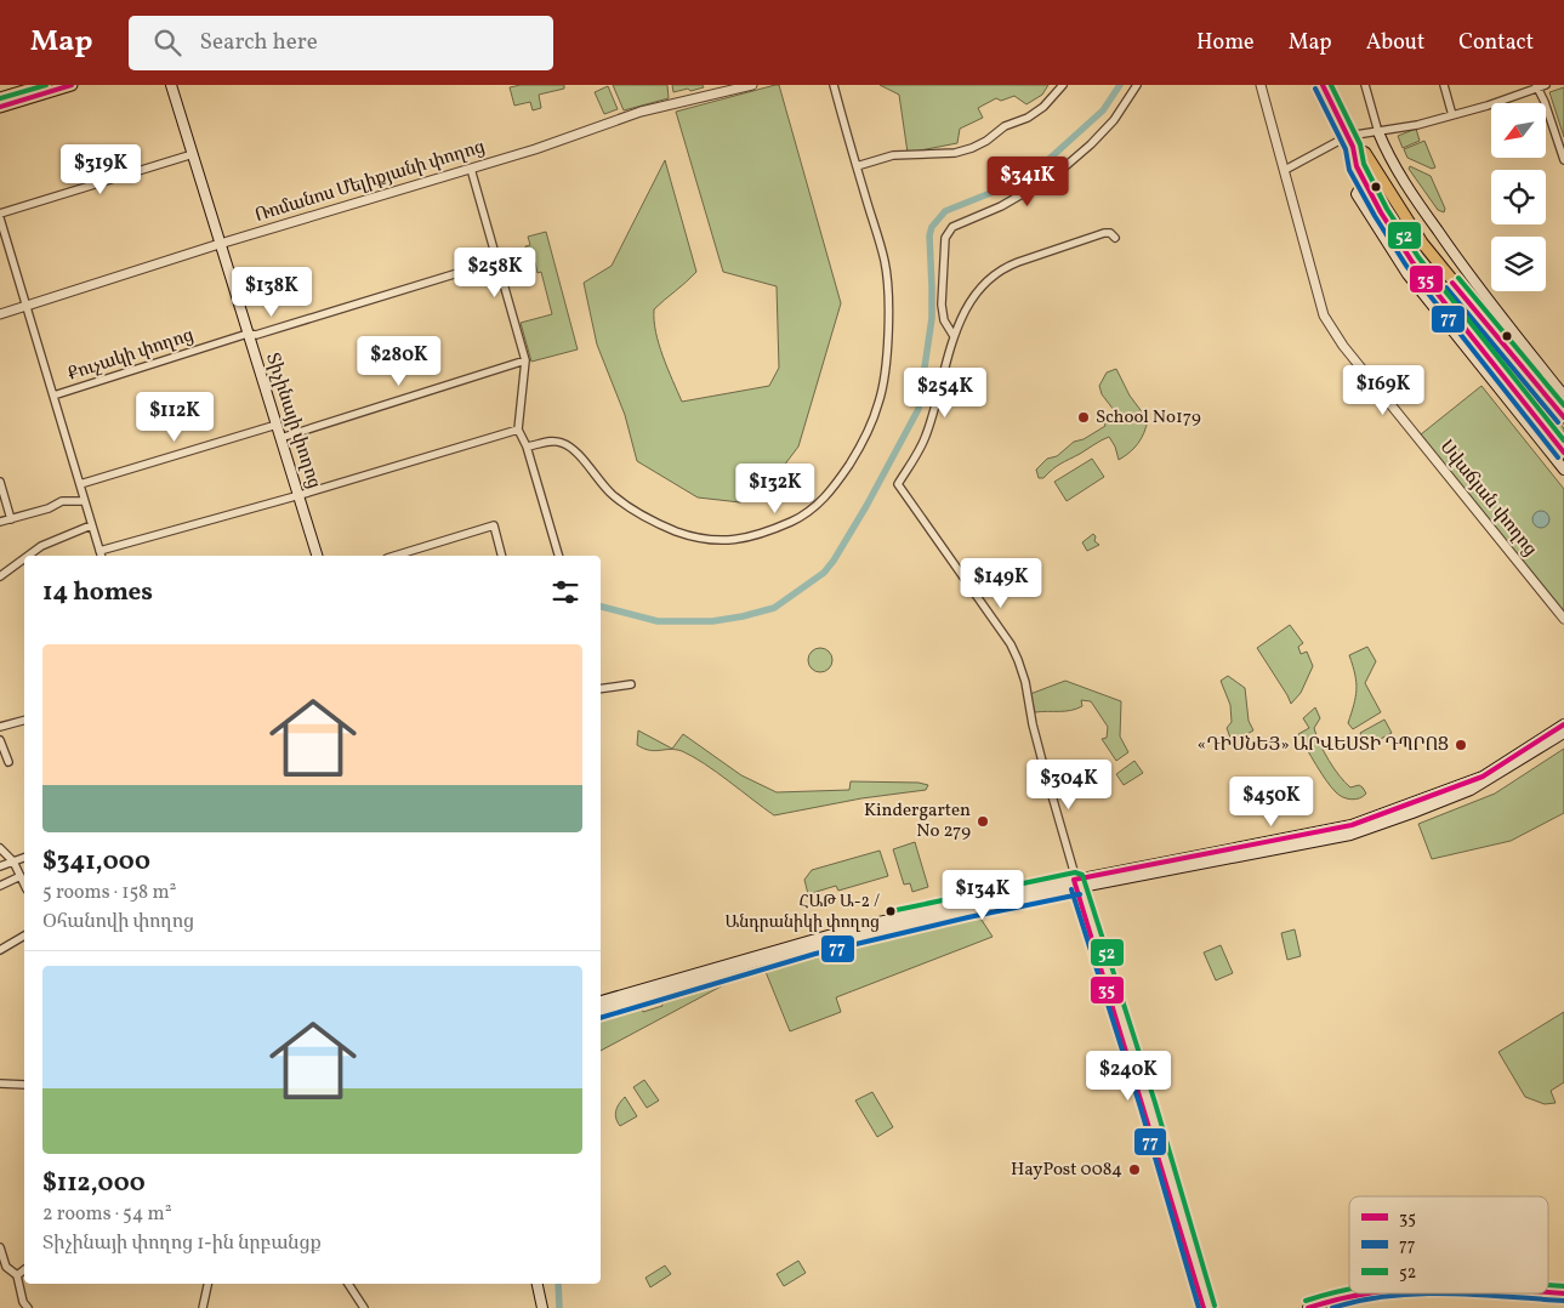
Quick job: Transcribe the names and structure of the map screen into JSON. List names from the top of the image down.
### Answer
{
  "streets": {
    "main road": ["Տիչինայի փողոց"],
    "street": ["Ռոմանոս Մելիքյանի փողոց", "Քուչակի փողոց", "Սվաճյան փողոց"]
  },
  "crossings": [
    ["Ռոմանոս Մելիքյանի փողոց", "Տիչինայի փողոց"],
    ["Քուչակի փողոց", "Տիչինայի փողոց"]
  ],
  "places": [
    "School No179",
    "«ԴԻՍՆԵՅ» ԱՐՎԵՍՏԻ ԴՊՐՈՑ",
    "Kindergarten No 279",
    "ՀԱԹ Ա-2 / Անդրանիկի փողոց",
    "HayPost 0084"
  ],
  "lines": ["transit line 35", "transit line 52", "transit line 77"],
  "legend": ["35", "77", "52"],
  "north": "bottom left",
  "page": {
    "header": "Map",
    "search": "Search here",
    "nav": [
      "Home",
      "Map",
      "About",
      "Contact"
    ],
    "price": [
      "$319K",
      "$341K",
      "$258K",
      "$138K",
      "$280K",
      "$169K",
      "$254K",
      "$112K",
      "$132K",
      "$149K",
      "$304K",
      "$450K",
      "$134K",
      "$240K"
    ],
    "heading": "14 homes",
    "list": [
      {
        "name": "$341,000",
        "note": "5 rooms · 158 m² · Օհանովի փողոց"
      },
      {
        "name": "$112,000",
        "note": "2 rooms · 54 m² · Տիչինայի փողոց 1-ին նրբանցք"
      }
    ]
  }
}
